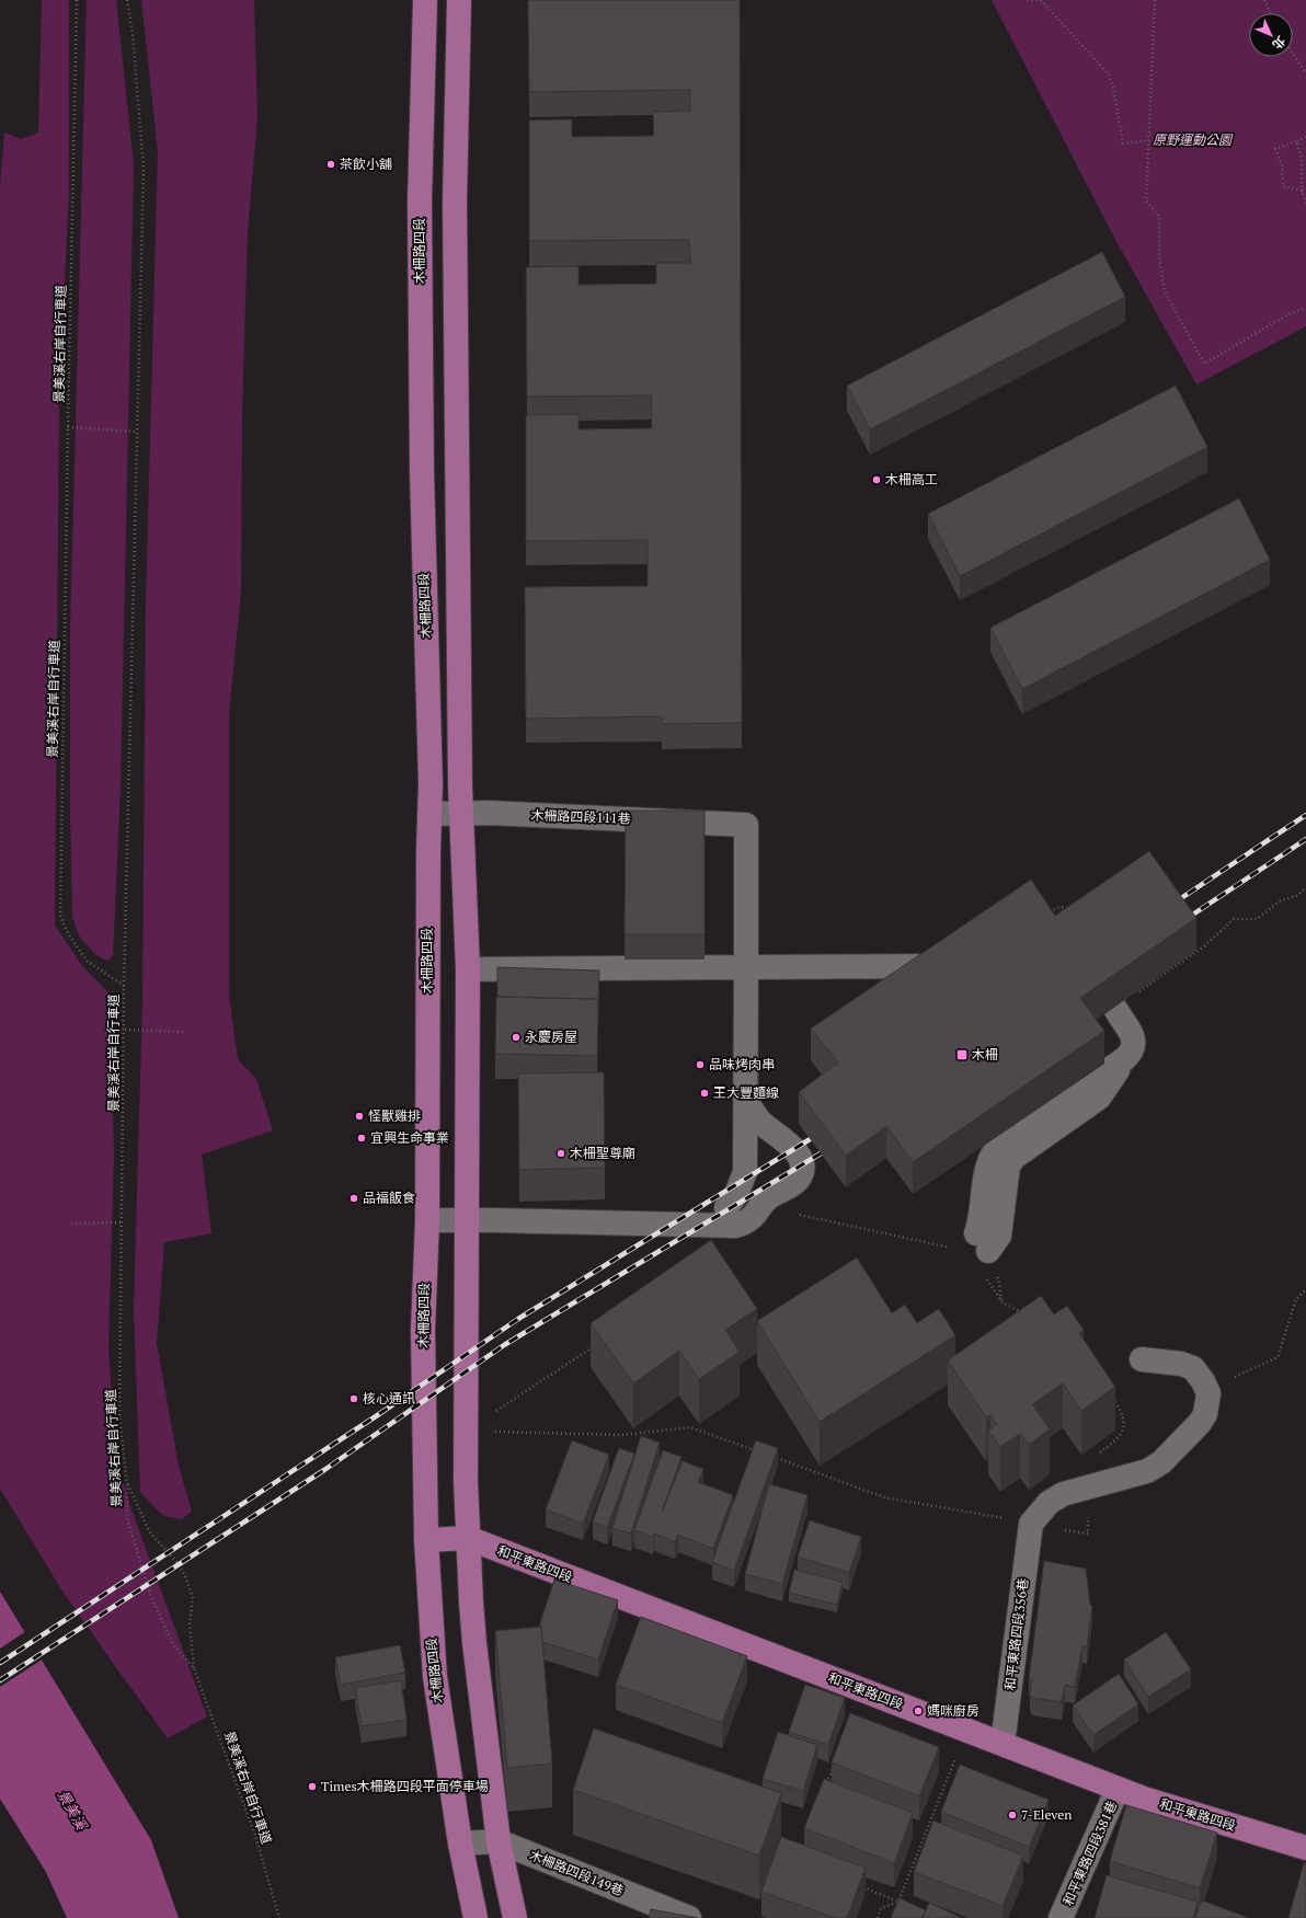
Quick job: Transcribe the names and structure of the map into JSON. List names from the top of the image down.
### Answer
{
  "streets": {
    "main road": ["木柵路四段", "和平東路四段"],
    "street": [
      "木柵路四段111巷",
      "和平東路四段356巷",
      "和平東路四段381巷",
      "木柵路四段149巷"
    ],
    "path": ["景美溪右岸自行車道"]
  },
  "crossings": [
    ["木柵路四段", "木柵路四段111巷"],
    ["木柵路四段", "和平東路四段"],
    ["木柵路四段", "木柵路四段149巷"],
    ["和平東路四段", "和平東路四段356巷"],
    ["和平東路四段", "和平東路四段381巷"]
  ],
  "water": ["景美溪"],
  "parks": ["原野運動公園"],
  "places": {
    "other": [
      "茶飲小舖",
      "木柵高工",
      "永慶房屋",
      "品味烤肉串",
      "王大豐麵線",
      "怪獸雞排",
      "宜興生命事業",
      "木柵聖尊廟",
      "品福飯食",
      "核心通訊",
      "媽咪廚房",
      "Times木柵路四段平面停車場",
      "7-Eleven"
    ],
    "transit": ["木柵"]
  },
  "north": "bottom right"
}
